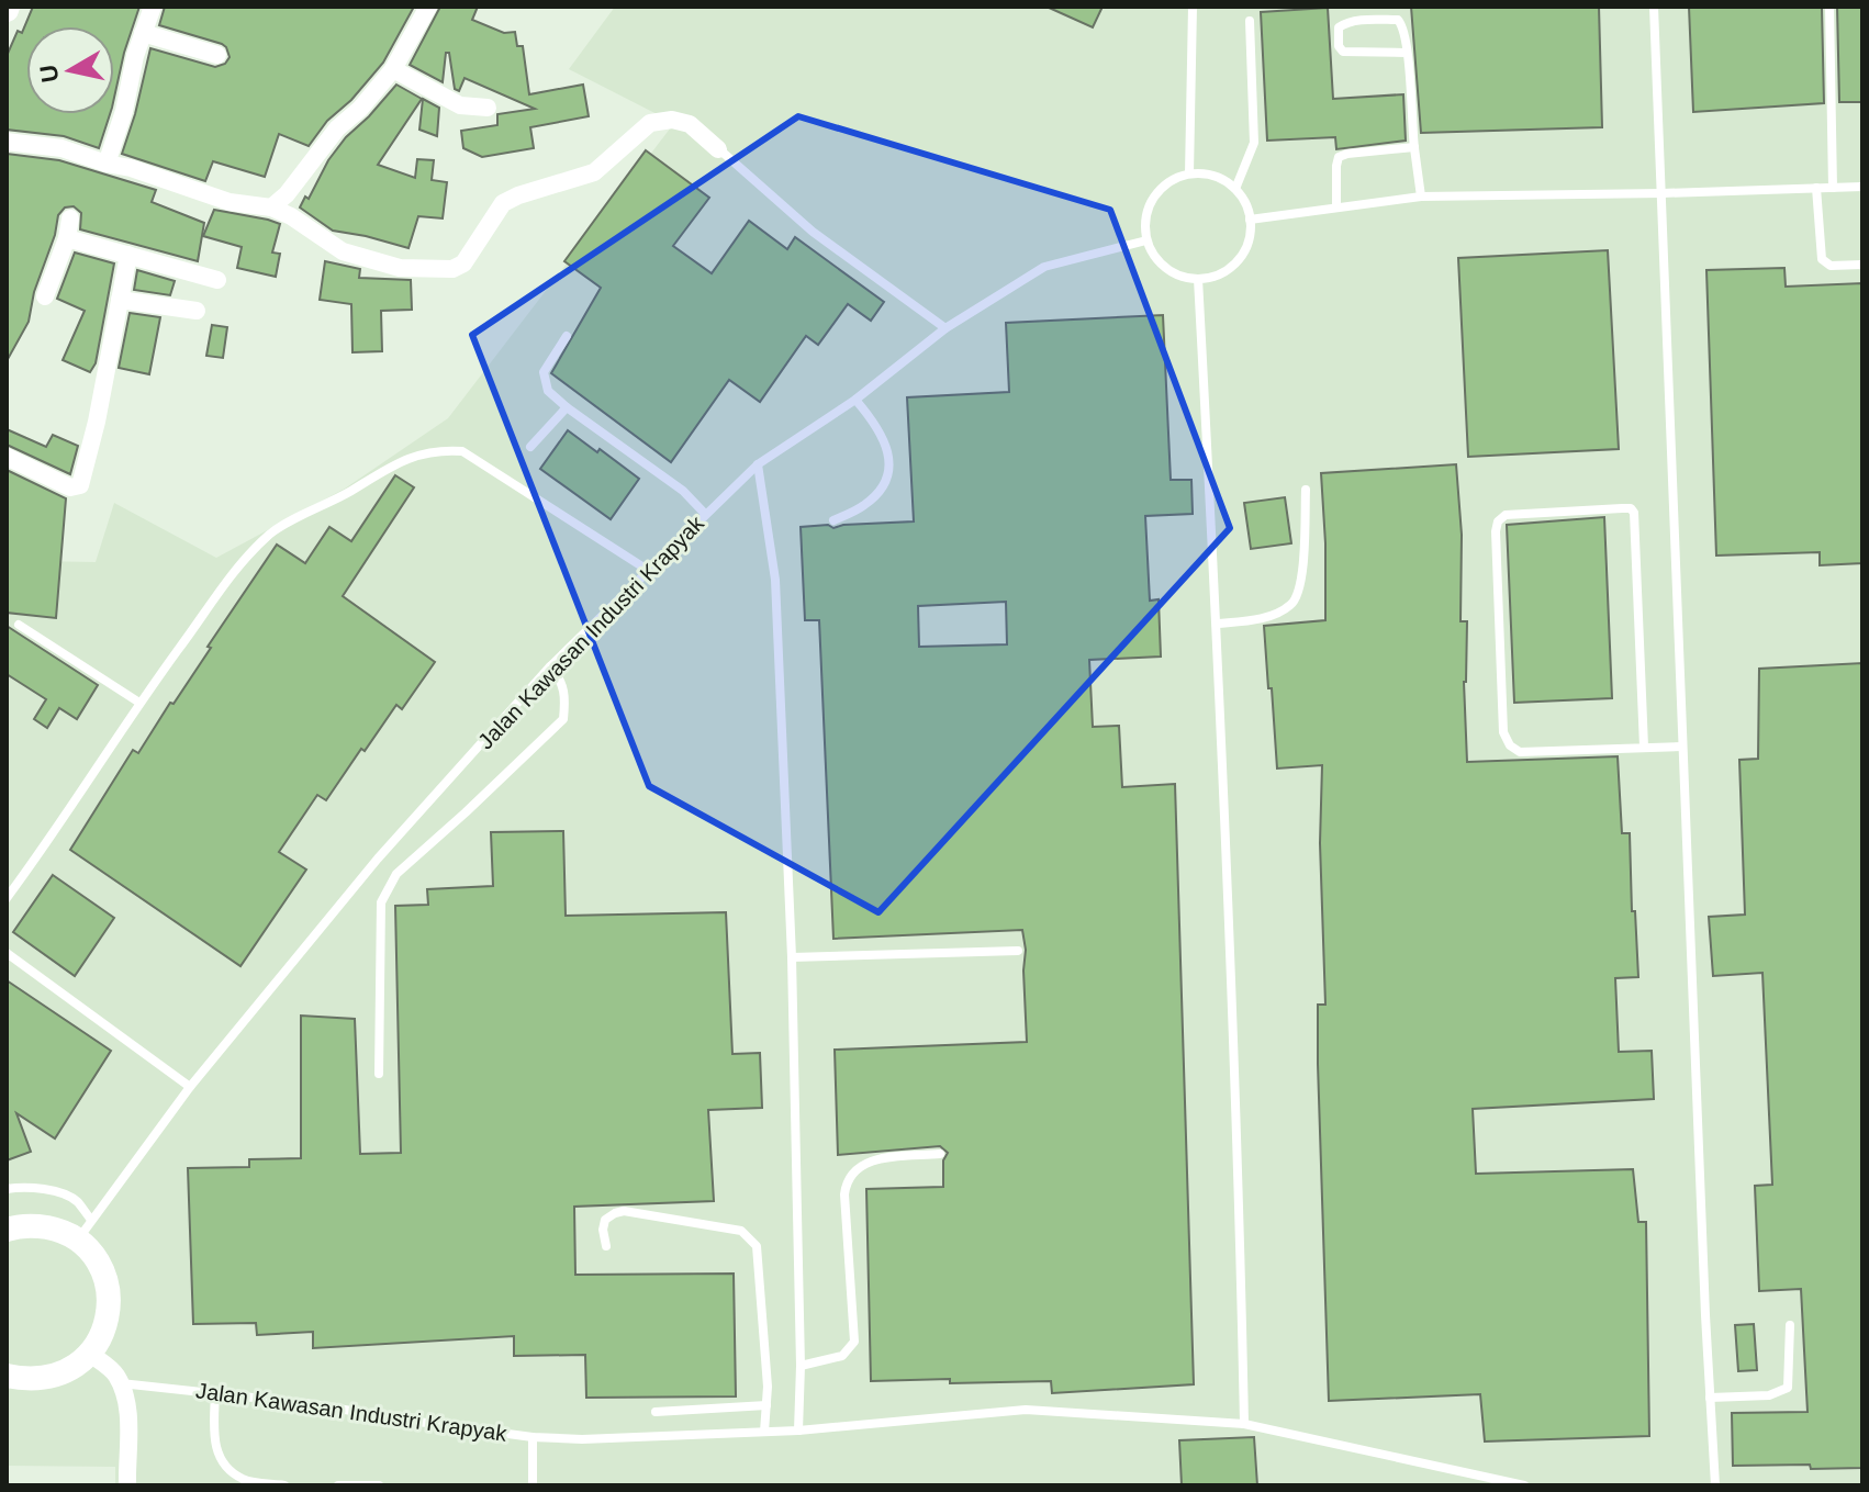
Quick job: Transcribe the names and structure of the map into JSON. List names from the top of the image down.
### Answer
{
  "streets": {
    "lane": ["Jalan Kawasan Industri Krapyak"]
  },
  "north": "left"
}
